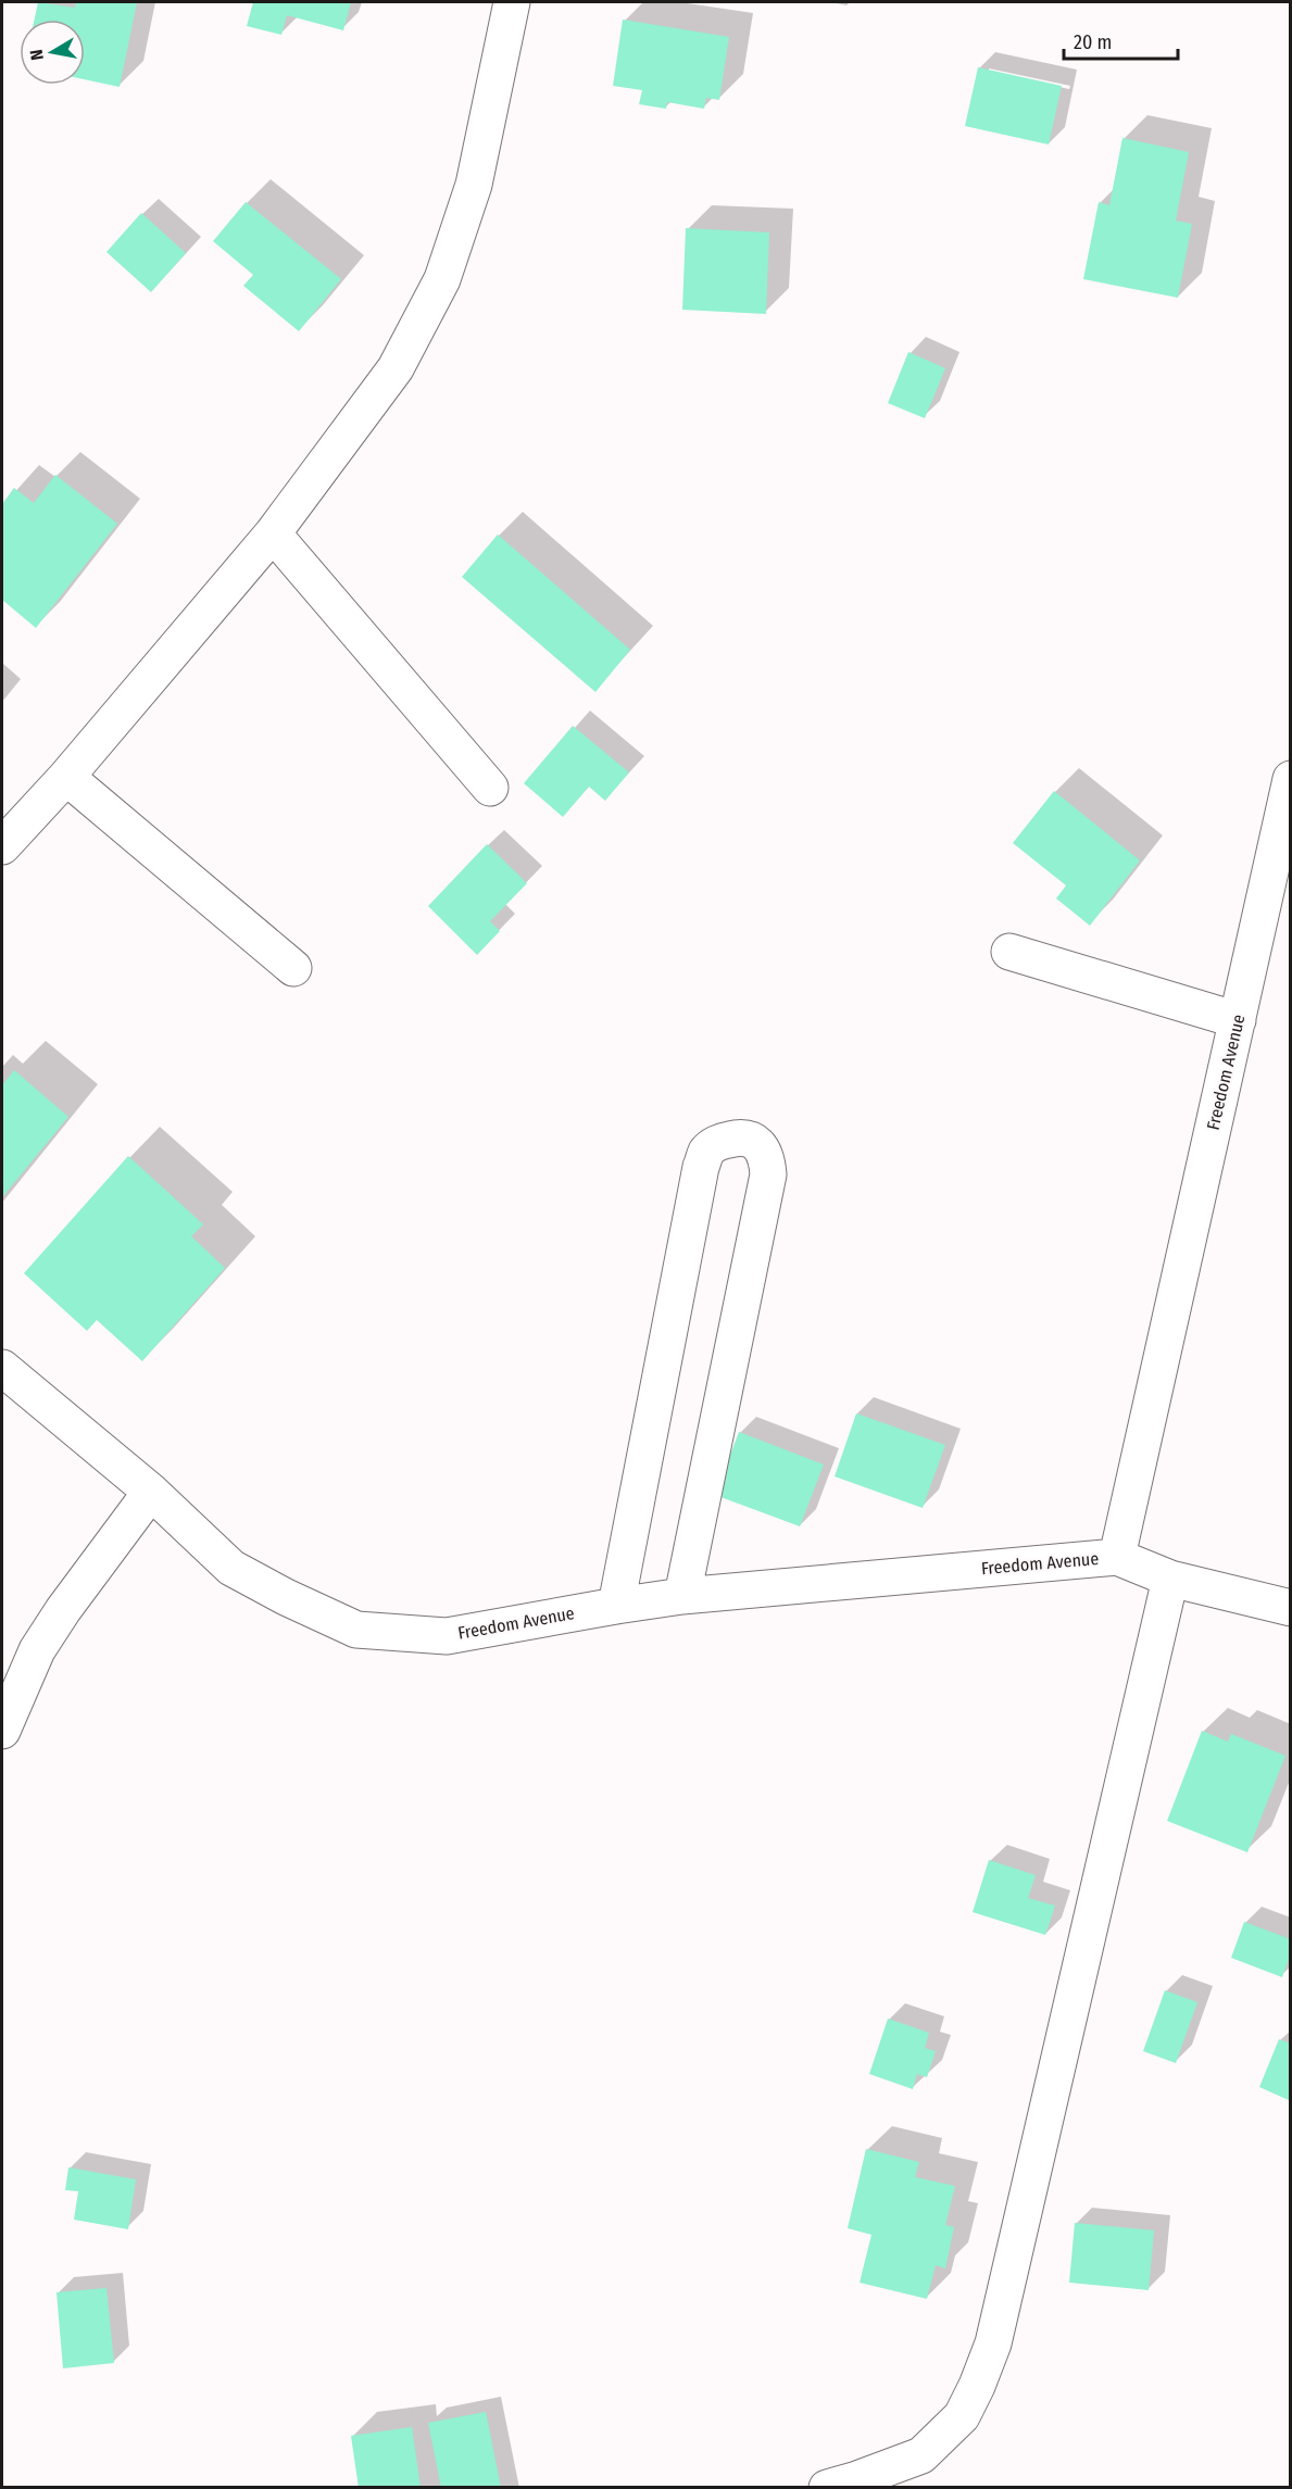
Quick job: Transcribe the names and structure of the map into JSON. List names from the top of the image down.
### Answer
{
  "streets": {
    "street": ["Freedom Avenue"]
  },
  "scale_bar": "20 m",
  "north": "left"
}
